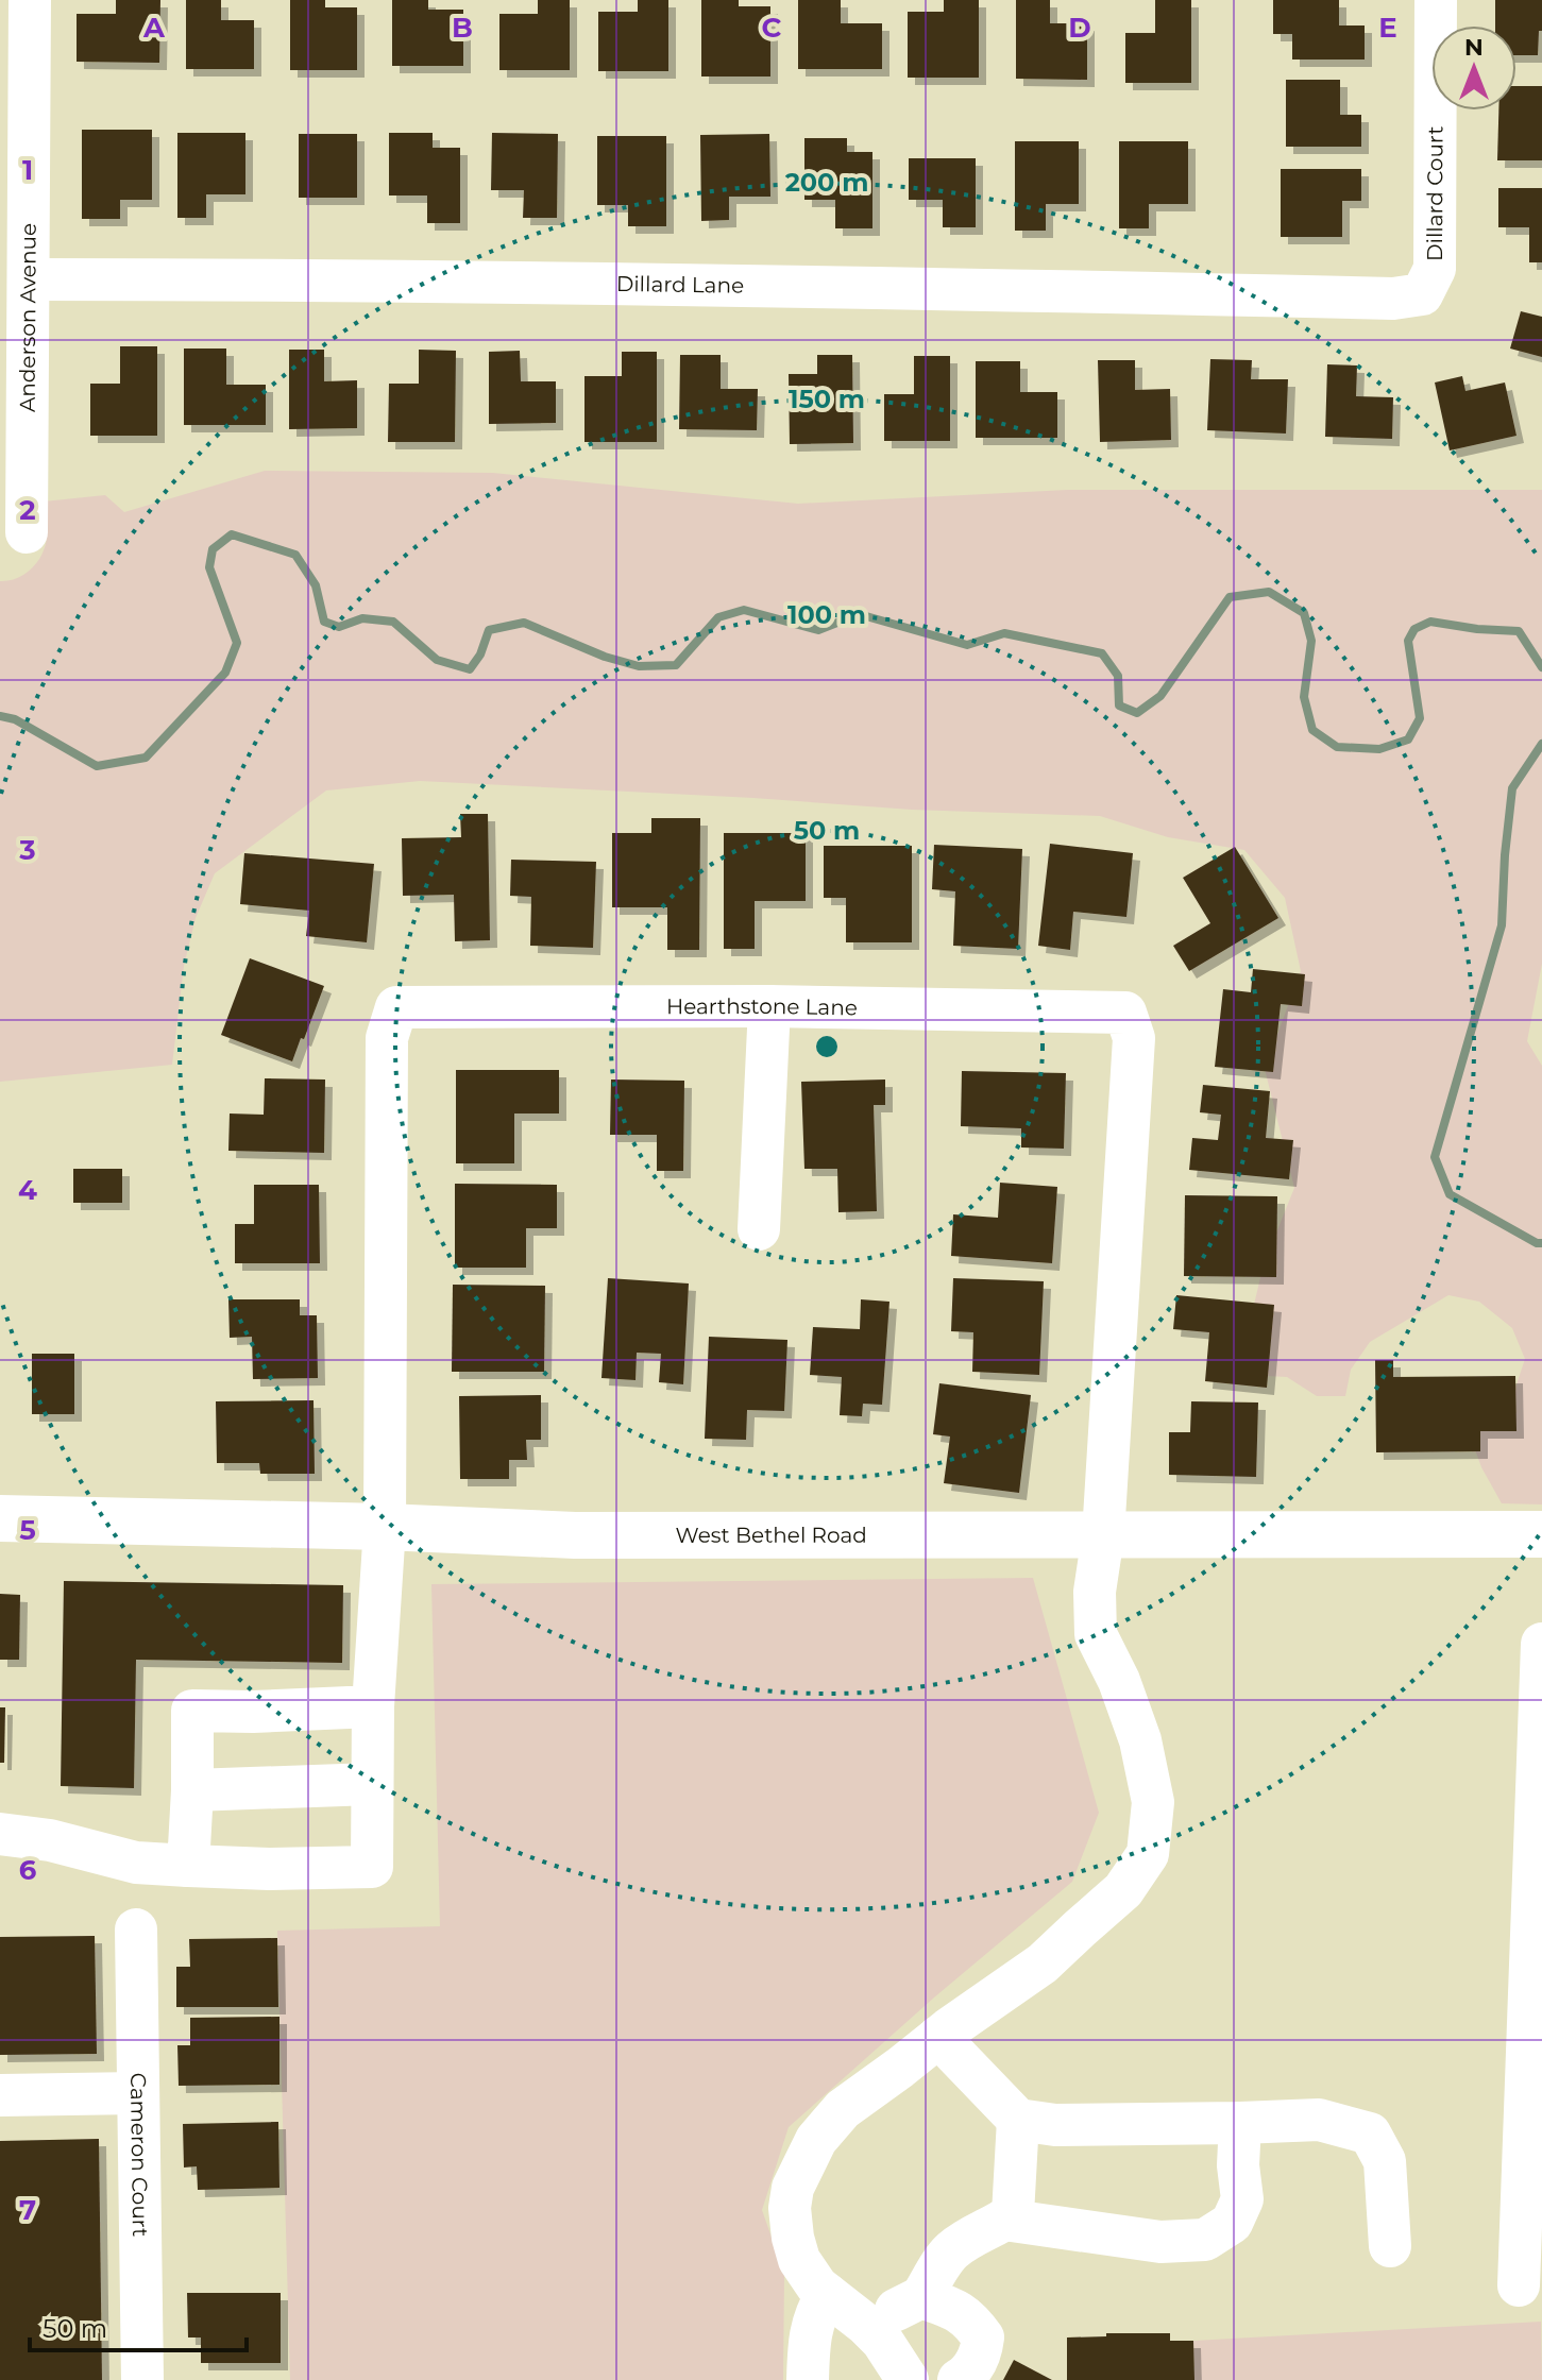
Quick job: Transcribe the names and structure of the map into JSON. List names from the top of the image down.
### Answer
{
  "streets": {
    "main road": ["West Bethel Road"],
    "street": [
      "Dillard Court",
      "Dillard Lane",
      "Anderson Avenue",
      "Hearthstone Lane",
      "Cameron Court"
    ]
  },
  "crossings": [
    ["Dillard Court", "Dillard Lane"],
    ["Dillard Lane", "Anderson Avenue"],
    ["Hearthstone Lane", "West Bethel Road"]
  ],
  "scale_bar": "50 m",
  "north": "top",
  "grid": {
    "columns": [
      "A",
      "B",
      "C",
      "D",
      "E"
    ],
    "rows": [
      "1",
      "2",
      "3",
      "4",
      "5",
      "6",
      "7"
    ]
  },
  "rings": [
    "200 m",
    "150 m",
    "100 m",
    "50 m"
  ]
}
